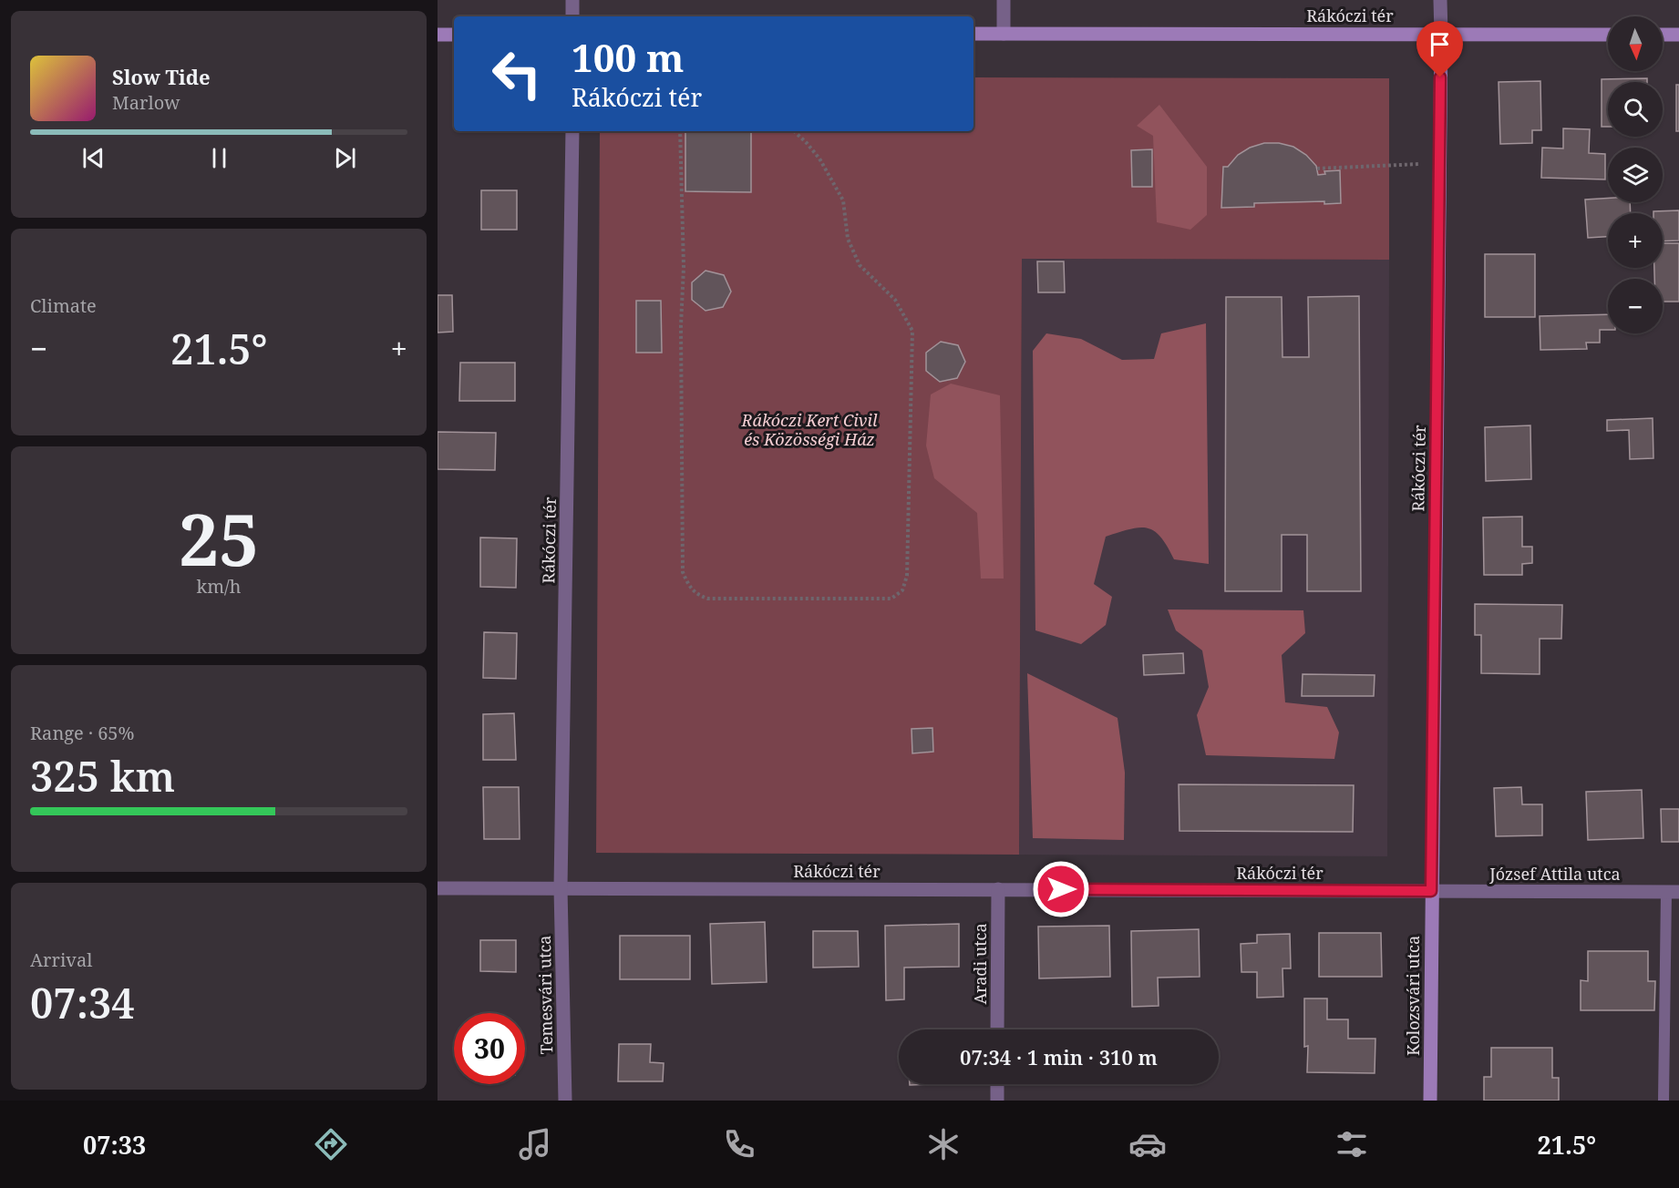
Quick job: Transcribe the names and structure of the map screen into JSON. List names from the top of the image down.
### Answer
{
  "streets": {
    "street": [
      "Rákóczi tér",
      "József Attila utca",
      "Aradi utca",
      "Temesvári utca",
      "Kolozsvári utca"
    ]
  },
  "crossings": [
    ["Rákóczi tér", "József Attila utca"],
    ["Rákóczi tér", "Aradi utca"],
    ["Rákóczi tér", "Temesvári utca"],
    ["Rákóczi tér", "Kolozsvári utca"],
    ["József Attila utca", "Kolozsvári utca"]
  ],
  "parks": ["Rákóczi Kert Civil és Közösségi Ház"],
  "north": "bottom",
  "page": {
    "map_buttons": ["+", "−"],
    "turn": ["100 m", "Rákóczi tér"],
    "song": ["Slow Tide", "Marlow"],
    "tile": [
      "Climate",
      ["25", "km/h"],
      ["Range · 65%", "325 km"],
      ["Arrival", "07:34"]
    ],
    "heat": ["−", "21.5°", "+"],
    "limit": "30",
    "trip": "07:34 · 1 min · 310 m",
    "tabs": ["07:33", "21.5°"]
  }
}
